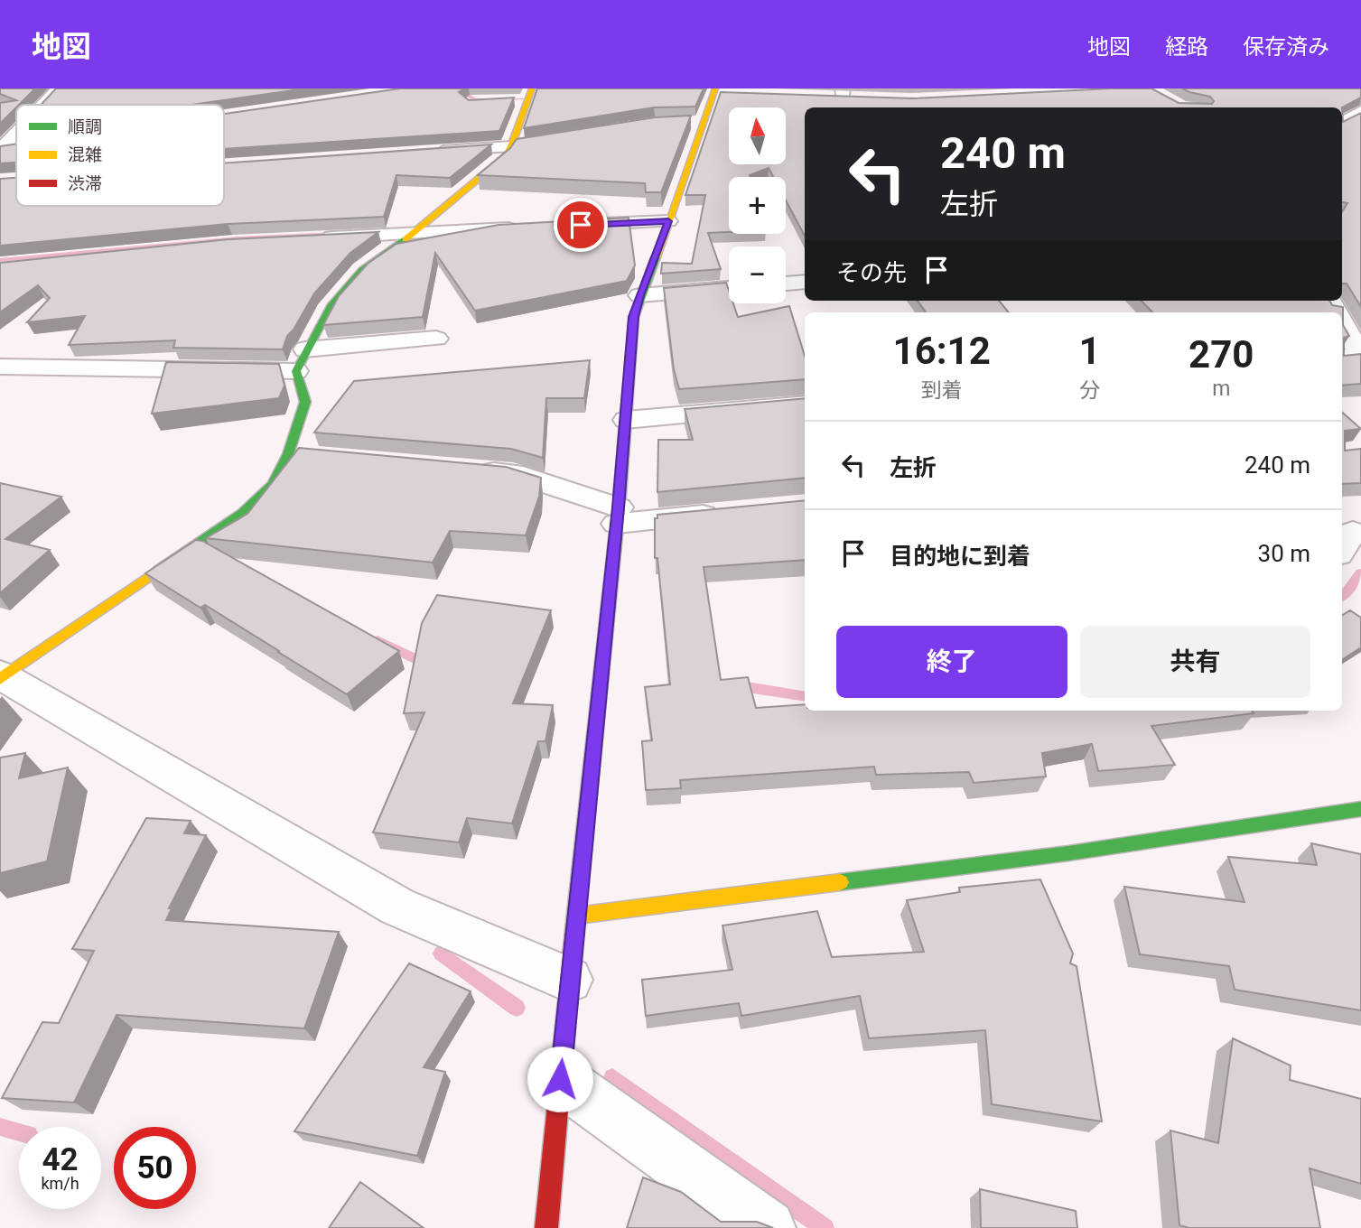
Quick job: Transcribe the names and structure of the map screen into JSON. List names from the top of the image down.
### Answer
{
  "legend": ["順調", "混雑", "渋滞"],
  "north": "top",
  "page": {
    "header": "地図",
    "nav": ["地図", "経路", "保存済み"],
    "map_buttons": ["+", "−"],
    "turn": ["240 m", "左折"],
    "then": "その先",
    "eta": [
      "16:12",
      "到着",
      "1",
      "分",
      "270",
      "m"
    ],
    "list": [
      {
        "name": "左折",
        "value": "240 m"
      },
      {
        "name": "目的地に到着",
        "value": "30 m"
      }
    ],
    "buttons": ["終了", "共有"],
    "speed": "42 km/h",
    "limit": "50"
  }
}
